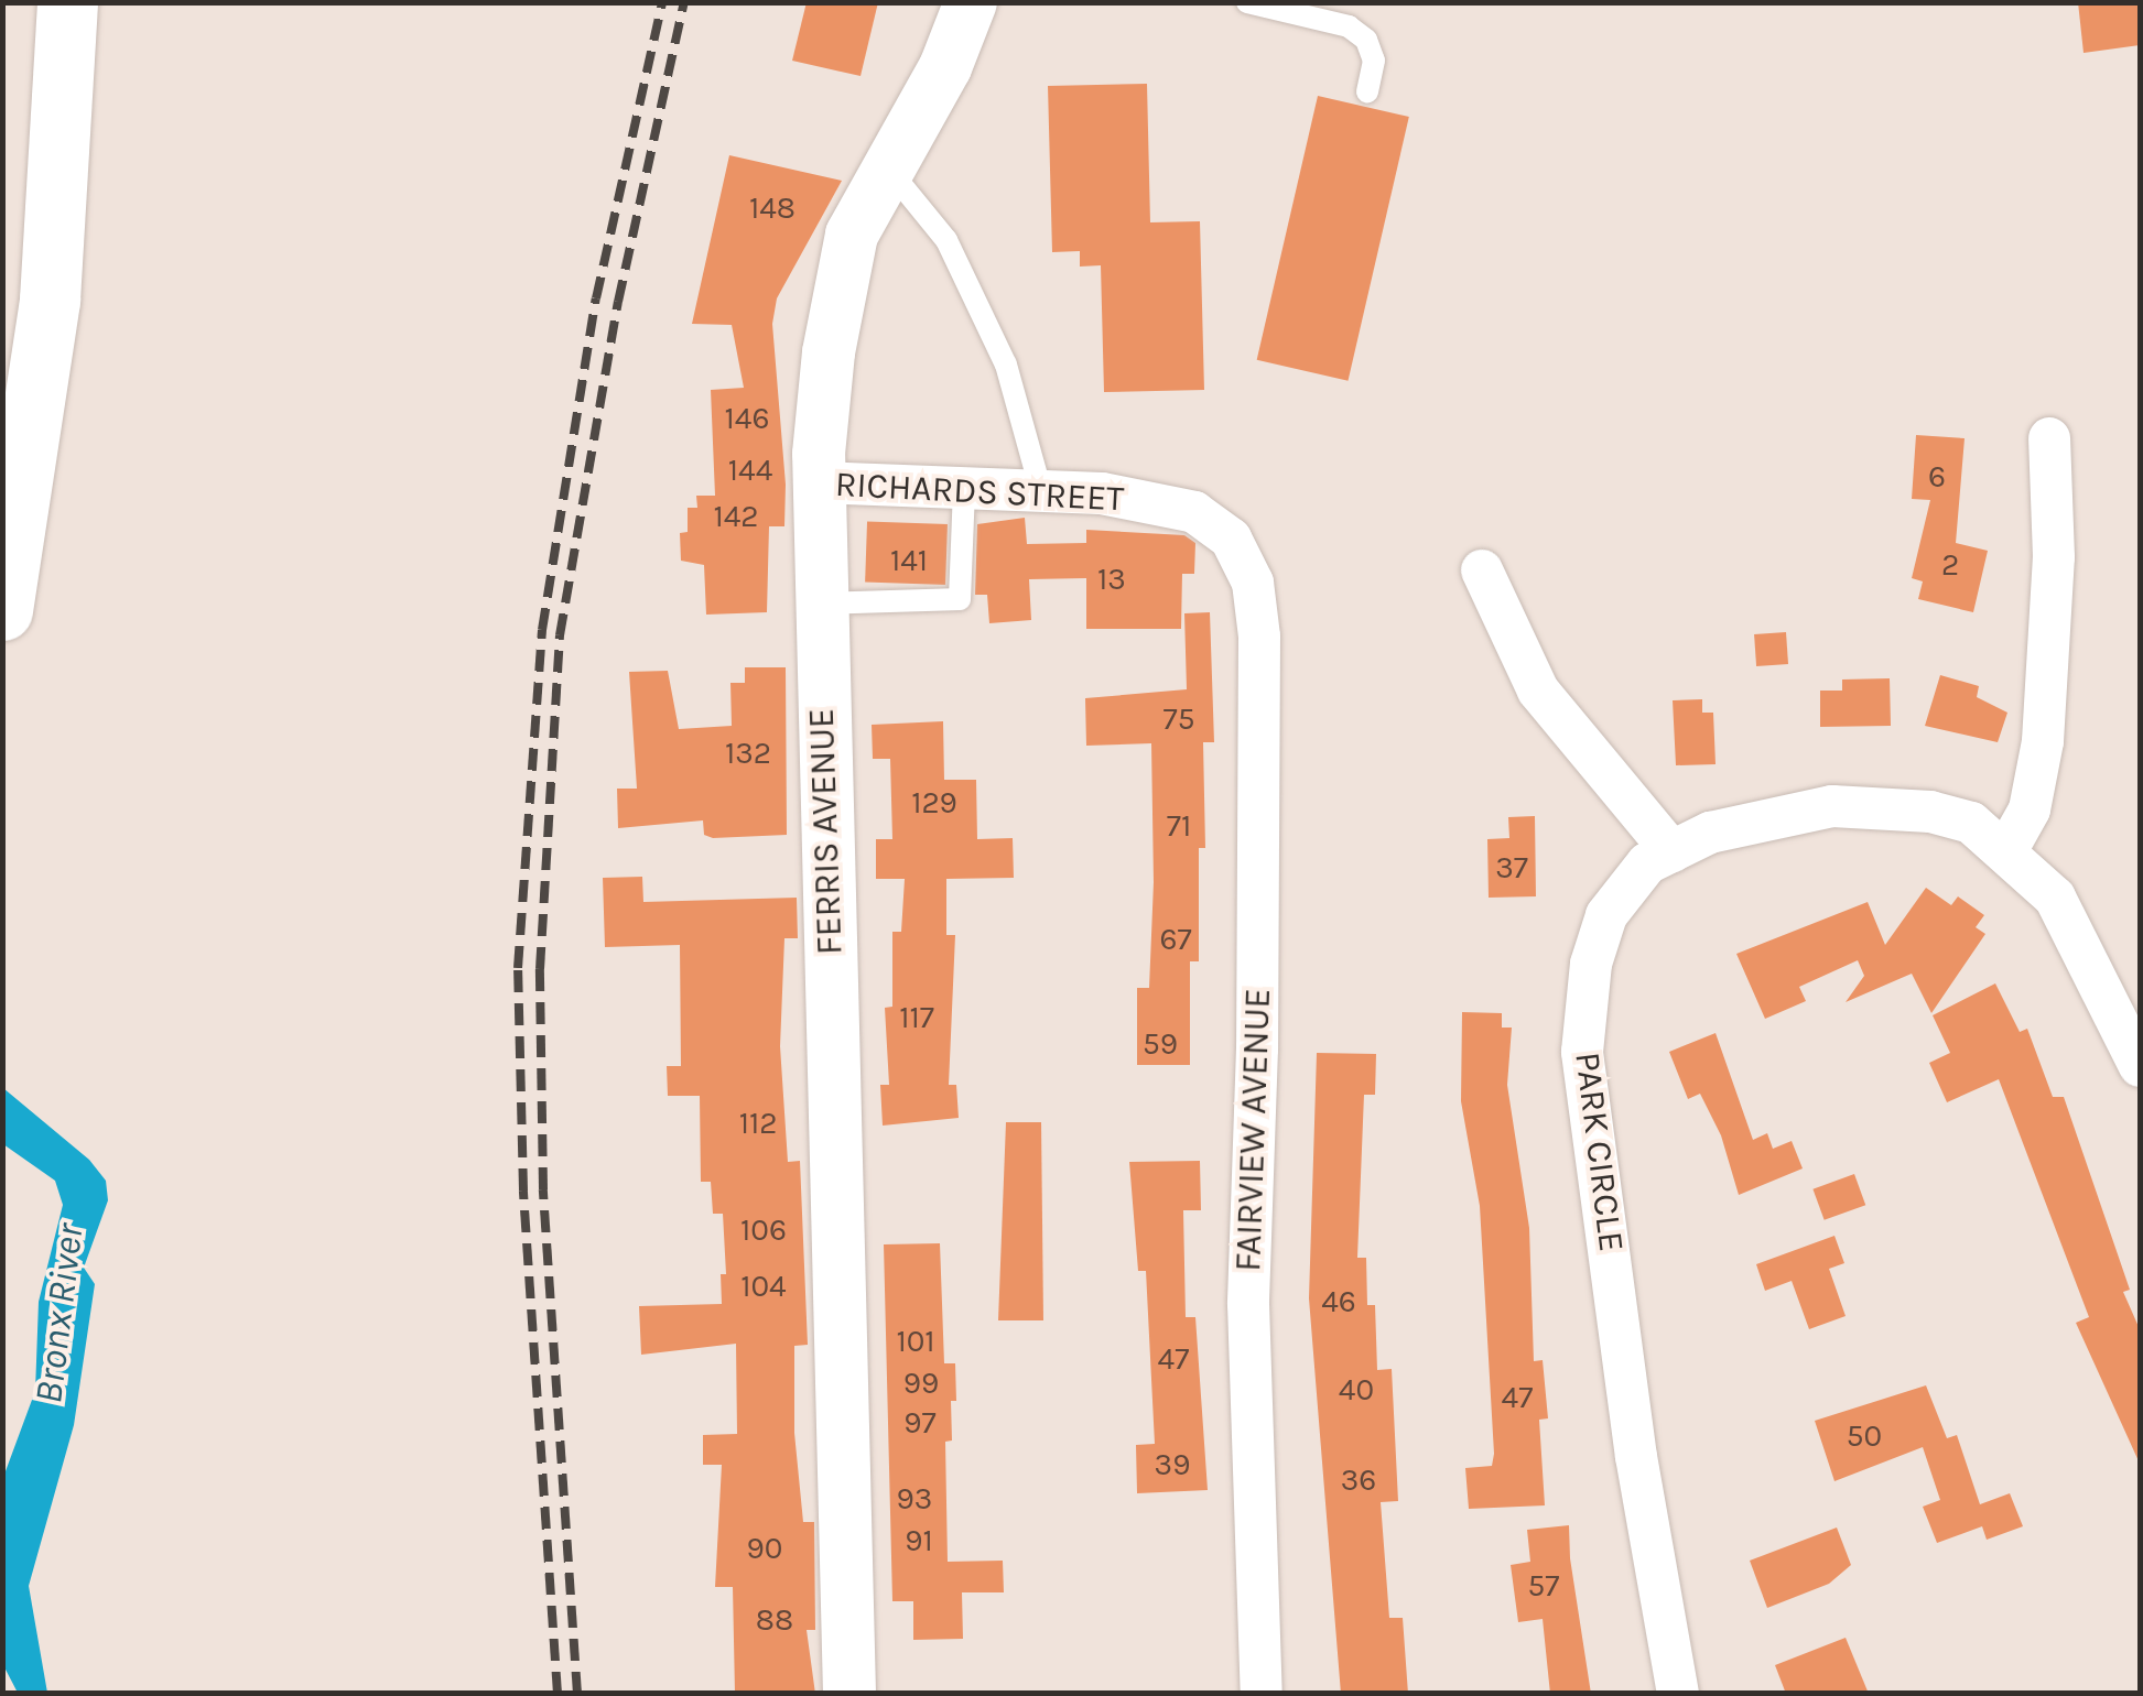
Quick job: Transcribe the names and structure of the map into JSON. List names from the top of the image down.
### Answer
{
  "streets": {
    "street": [
      "RICHARDS STREET",
      "FERRIS AVENUE",
      "FAIRVIEW AVENUE",
      "PARK CIRCLE"
    ]
  },
  "crossings": [
    ["RICHARDS STREET", "FERRIS AVENUE"],
    ["RICHARDS STREET", "FAIRVIEW AVENUE"]
  ],
  "water": ["Bronx River"],
  "house_numbers": [
    "148",
    "146",
    "144",
    "6",
    "142",
    "141",
    "2",
    "13",
    "75",
    "132",
    "129",
    "71",
    "37",
    "67",
    "117",
    "59",
    "112",
    "106",
    "104",
    "46",
    "101",
    "47",
    "99",
    "40",
    "47",
    "97",
    "50",
    "39",
    "36",
    "93",
    "91",
    "90",
    "57",
    "88"
  ]
}
